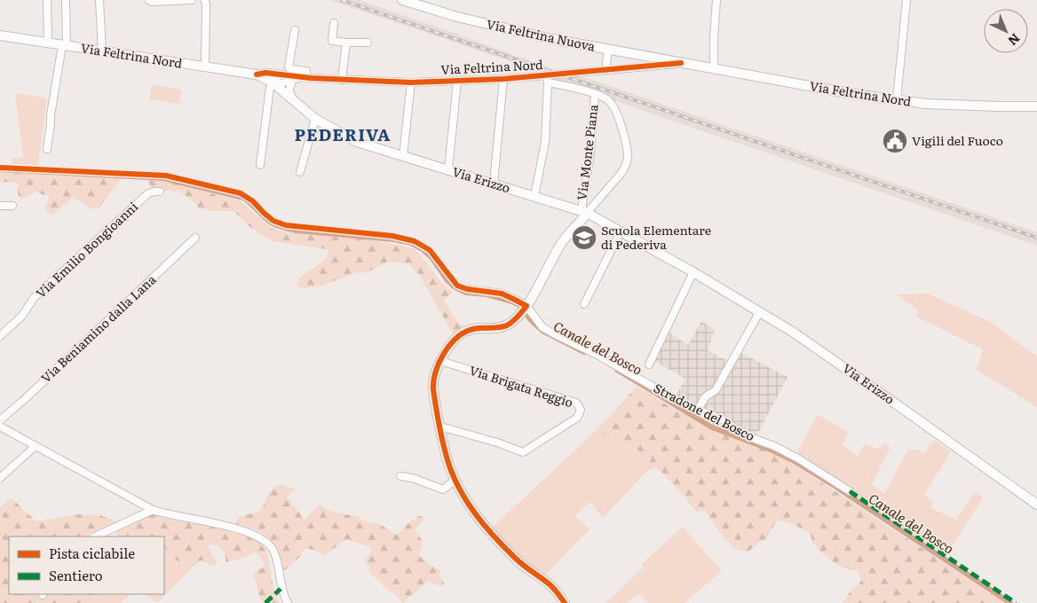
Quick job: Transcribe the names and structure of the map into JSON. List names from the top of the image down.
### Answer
{
  "streets": {
    "main road": ["Via Feltrina Nuova", "Via Feltrina Nord", "Via Erizzo"],
    "street": [
      "Via Monte Piana",
      "Via Emilio Bongioanni",
      "Via Beniamino dalla Lana",
      "Via Brigata Reggio",
      "Stradone del Bosco"
    ]
  },
  "crossings": [
    ["Via Feltrina Nuova", "Via Feltrina Nord"],
    ["Via Feltrina Nord", "Via Erizzo"],
    ["Via Monte Piana", "Via Erizzo"]
  ],
  "districts": ["PEDERIVA"],
  "water": ["Canale del Bosco"],
  "places": {
    "public building": ["Vigili del Fuoco"],
    "school or university": ["Scuola Elementare di Pederiva"]
  },
  "legend": ["Pista ciclabile", "Sentiero"],
  "north": "bottom right"
}
